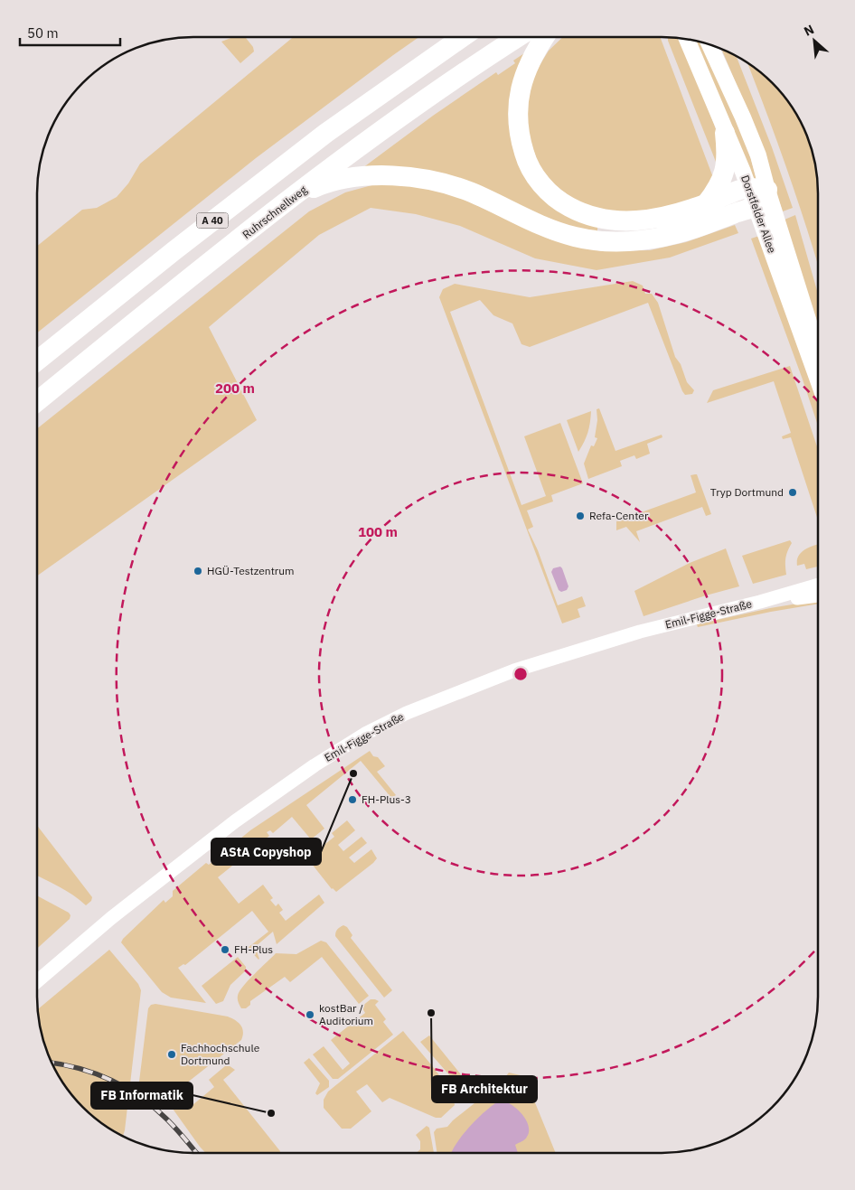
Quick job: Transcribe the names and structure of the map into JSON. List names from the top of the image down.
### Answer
{
  "streets": {
    "highway": ["Ruhrschnellweg", "A 40"],
    "main road": ["Dorstfelder Allee"],
    "street": ["Emil-Figge-Straße"]
  },
  "places": [
    "Tryp Dortmund",
    "Refa-Center",
    "HGÜ-Testzentrum",
    "AStA Copyshop",
    "FH-Plus-3",
    "FH-Plus",
    "FB Architektur",
    "kostBar / Auditorium",
    "Fachhochschule Dortmund",
    "FB Informatik"
  ],
  "scale_bar": "50 m",
  "north": "top left",
  "rings": ["200 m", "100 m"]
}
